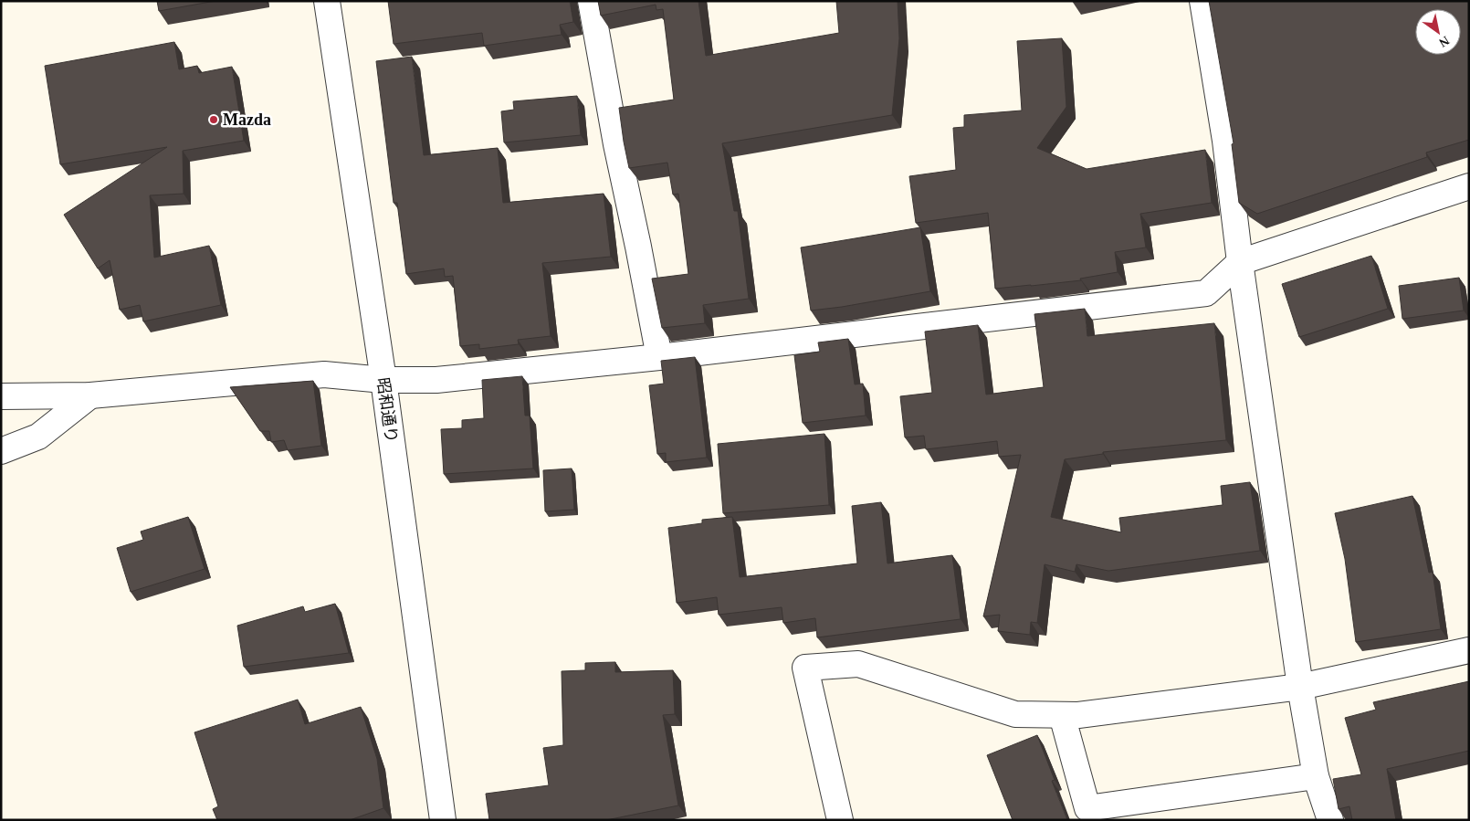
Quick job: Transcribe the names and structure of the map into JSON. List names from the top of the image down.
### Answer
{
  "streets": {
    "street": ["昭和通り"]
  },
  "places": ["Mazda"],
  "north": "bottom right"
}
